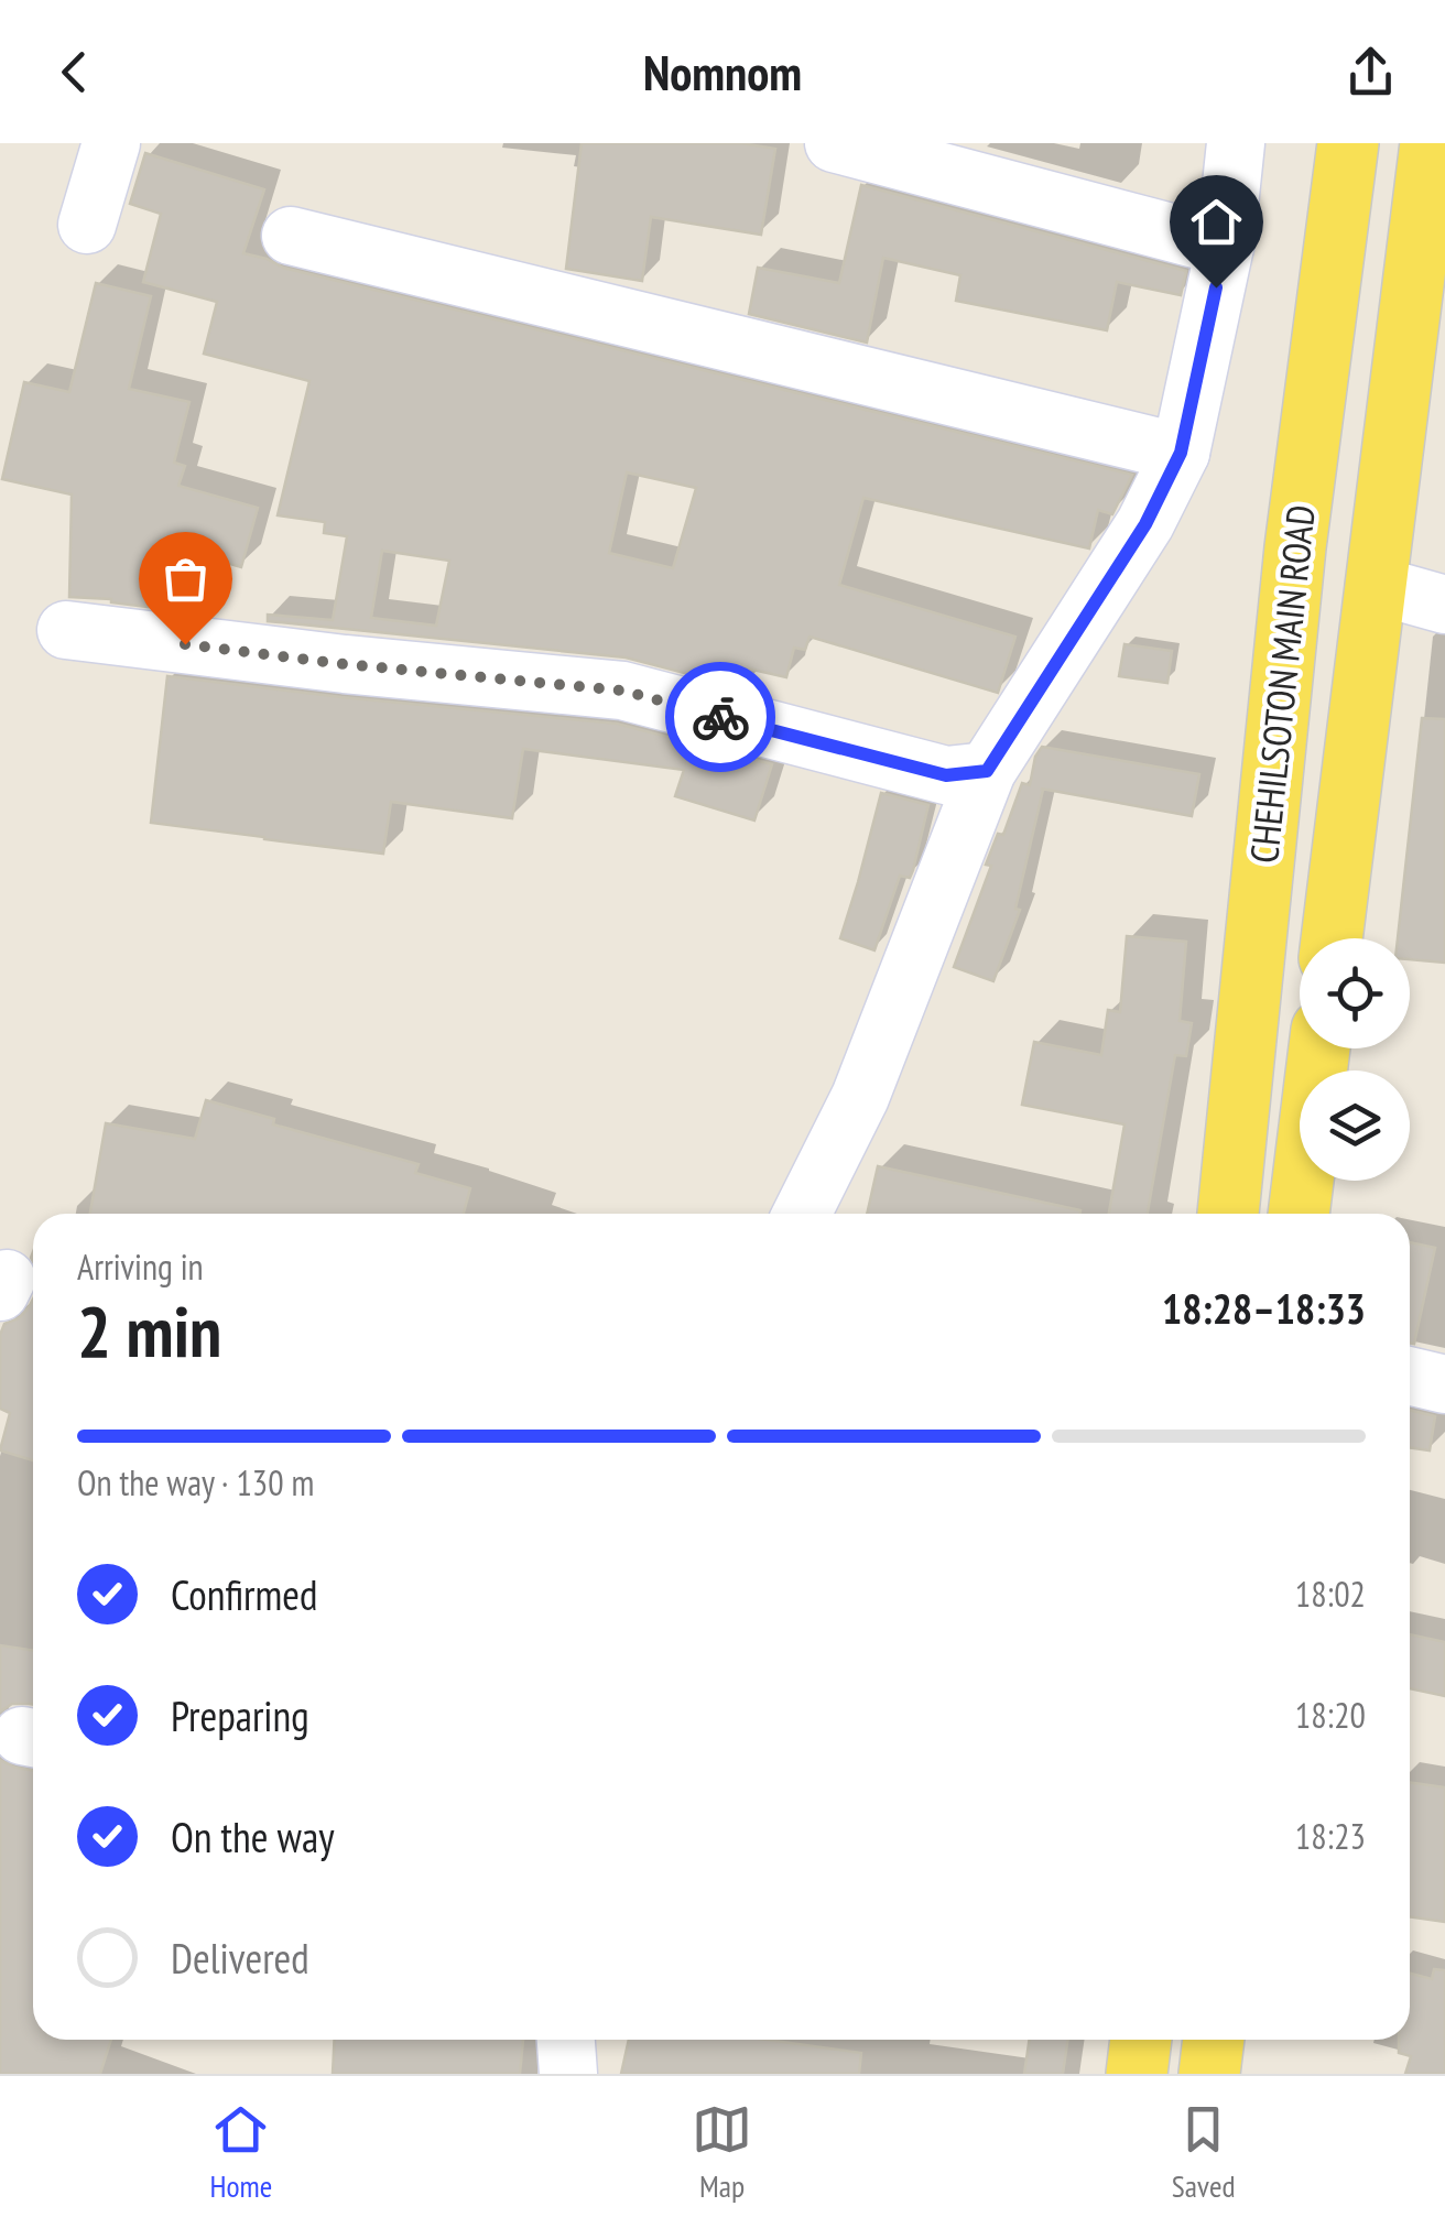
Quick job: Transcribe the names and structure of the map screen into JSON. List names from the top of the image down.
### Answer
{
  "streets": {
    "main road": ["CHEHILSOTON MAIN ROAD"]
  },
  "page": {
    "header": "Nomnom",
    "heading": ["2 min", "Arriving in", "18:28–18:33"],
    "bar": "On the way · 130 m",
    "list": [
      ["Confirmed", "18:02"],
      ["Preparing", "18:20"],
      ["On the way", "18:23"],
      "Delivered"
    ],
    "tabs": ["Home", "Map", "Saved"]
  }
}
